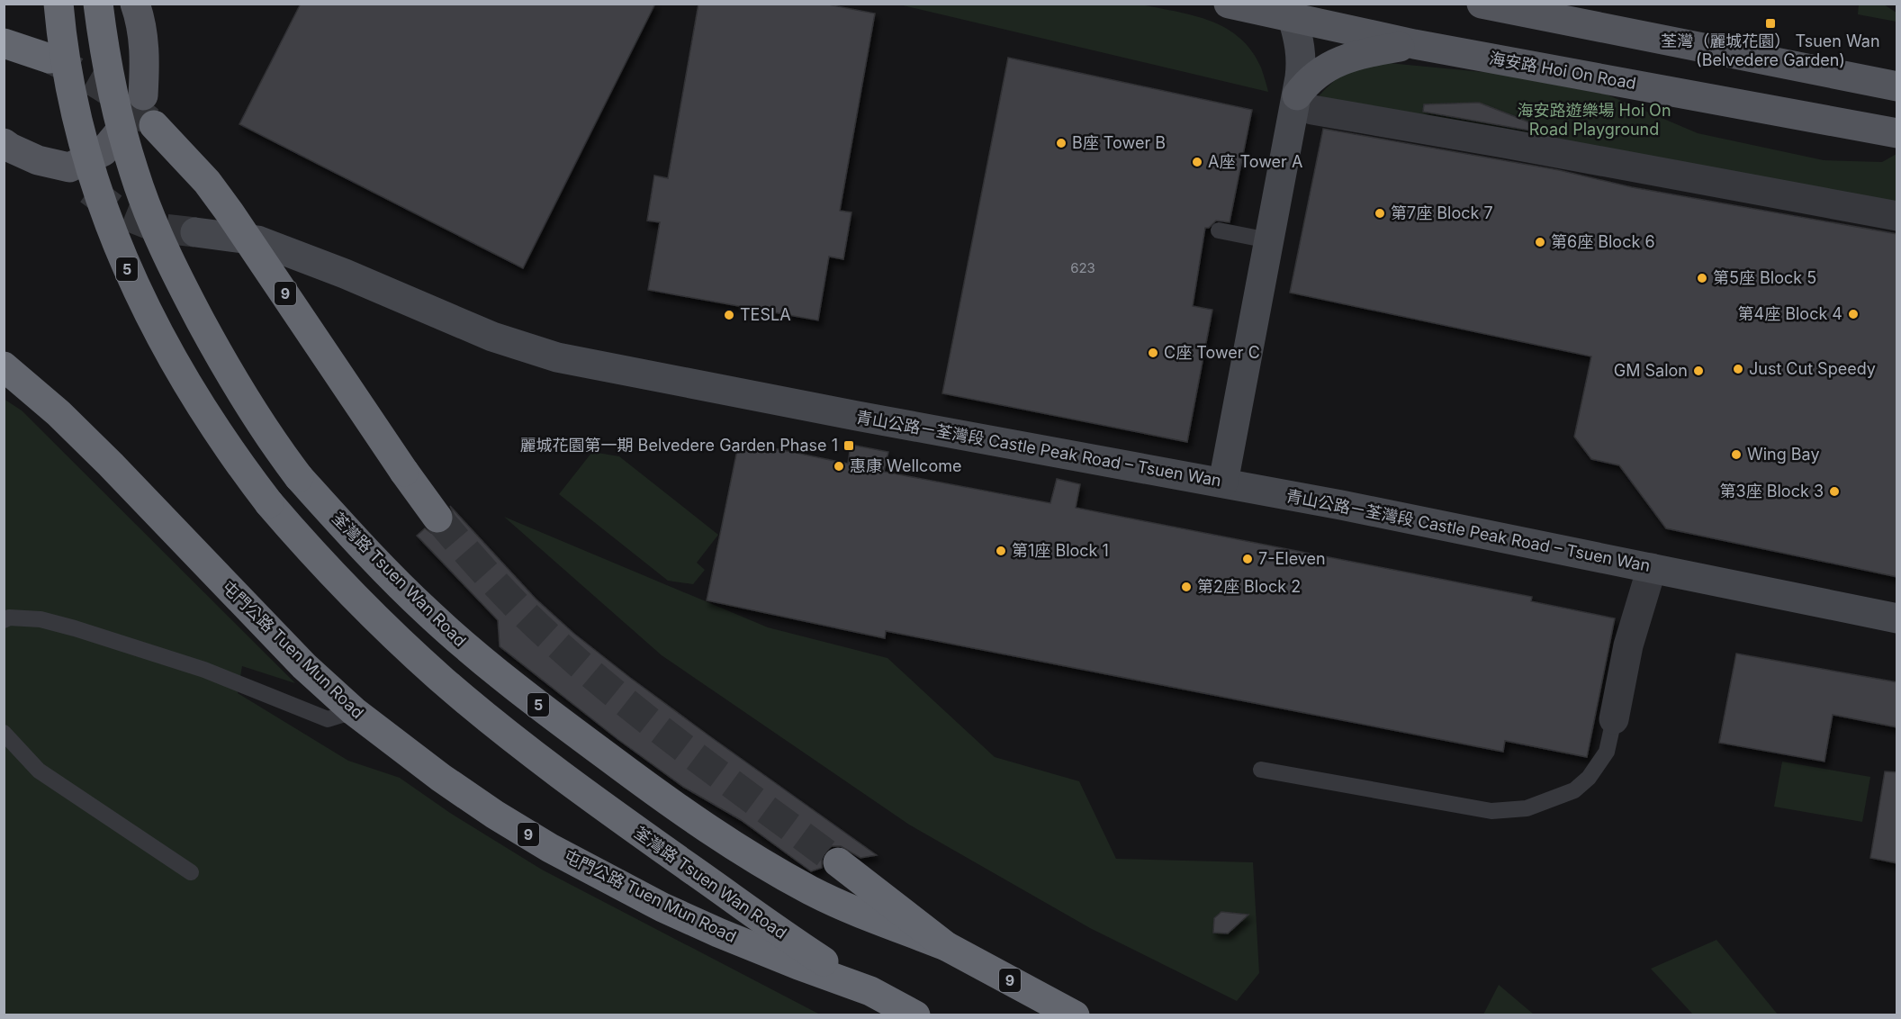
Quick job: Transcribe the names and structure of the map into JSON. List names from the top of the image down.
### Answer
{
  "streets": {
    "highway": [
      "5",
      "9",
      "荃灣路 Tsuen Wan Road",
      "屯門公路 Tuen Mun Road"
    ],
    "main road": ["海安路 Hoi On Road"],
    "street": ["青山公路－荃灣段 Castle Peak Road – Tsuen Wan"]
  },
  "crossings": [
    ["9", "荃灣路 Tsuen Wan Road"],
    ["荃灣路 Tsuen Wan Road", "屯門公路 Tuen Mun Road"]
  ],
  "parks": ["海安路遊樂場 Hoi On Road Playground"],
  "places": {
    "transit": ["荃灣（麗城花園） Tsuen Wan (Belvedere Garden)", "麗城花園第一期 Belvedere Garden Phase 1"],
    "other": [
      "B座 Tower B",
      "A座 Tower A",
      "第7座 Block 7",
      "第6座 Block 6",
      "第5座 Block 5",
      "第4座 Block 4",
      "TESLA",
      "C座 Tower C",
      "Just Cut Speedy",
      "GM Salon",
      "Wing Bay",
      "惠康 Wellcome",
      "第3座 Block 3",
      "第1座 Block 1",
      "7-Eleven",
      "第2座 Block 2"
    ]
  },
  "house_numbers": ["623"]
}
